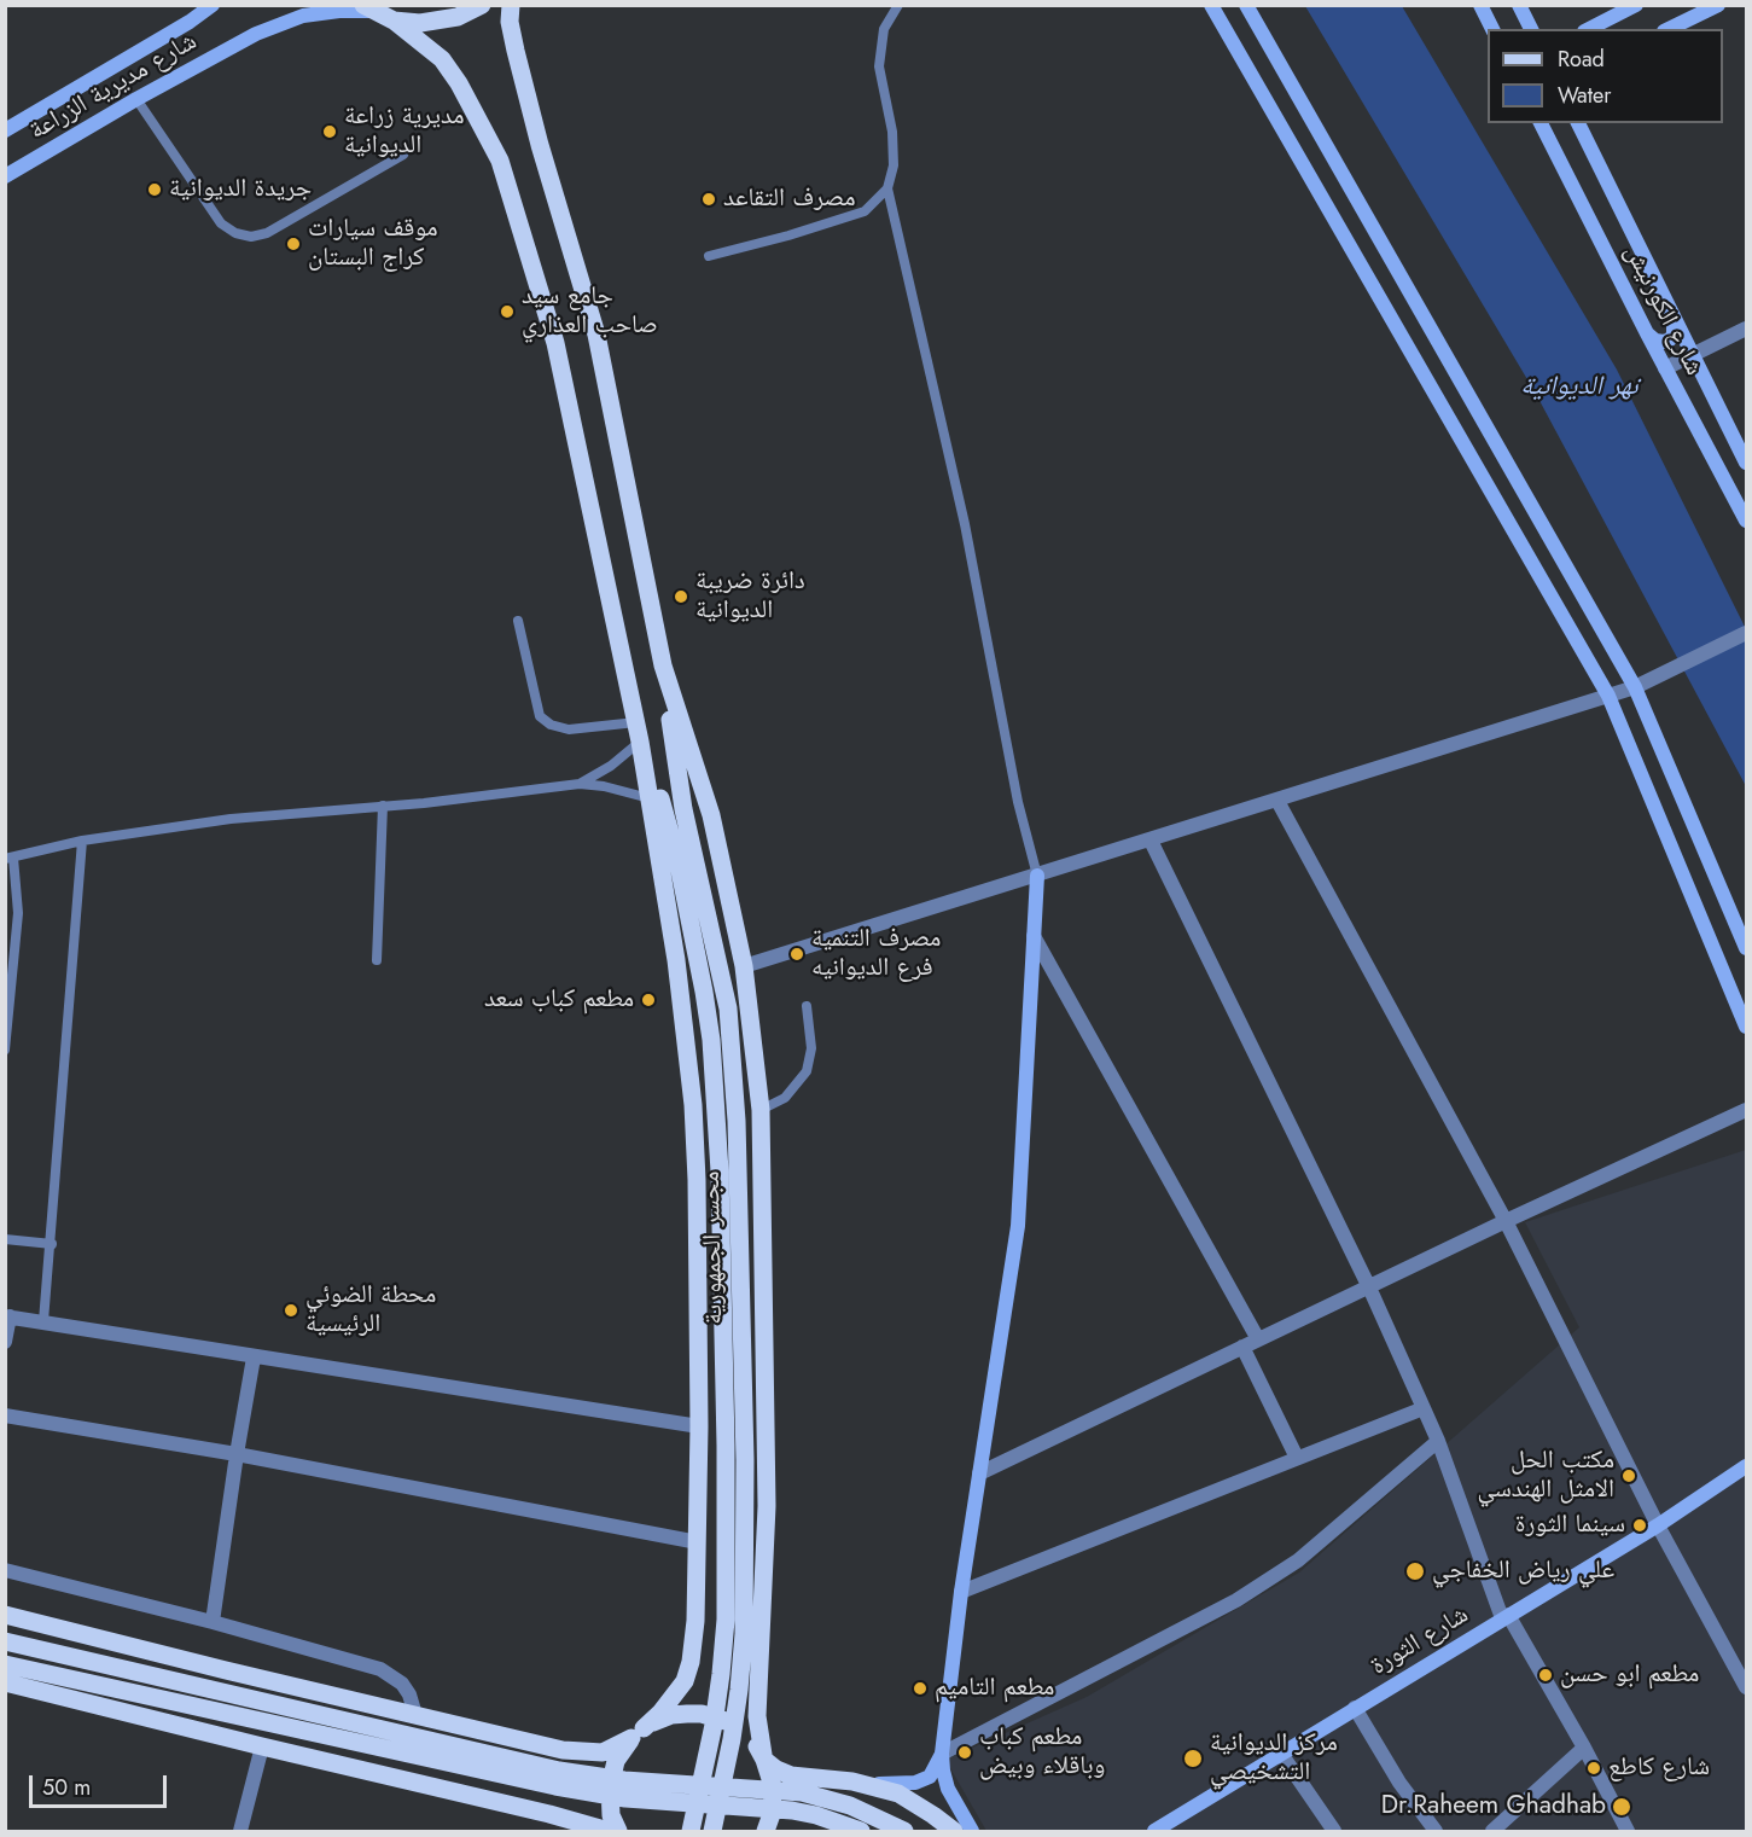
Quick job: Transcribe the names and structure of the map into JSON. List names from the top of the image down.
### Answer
{
  "streets": {
    "main road": [
      "شارع مديرية الزراعة",
      "شارع الكورنيش",
      "مجسر الجمهورية",
      "شارع الثورة"
    ]
  },
  "water": ["نهر الديوانية"],
  "places": [
    "مديرية زراعة الديوانية",
    "جريدة الديوانية",
    "مصرف التقاعد",
    "موقف سيارات كراج البستان",
    "جامع سيد صاحب العذاري",
    "دائرة ضريبة الديوانية",
    "مصرف التنمية فرع الديوانيه",
    "مطعم كباب سعد",
    "محطة الضوئي الرئيسية",
    "مكتب الحل الامثل الهندسي",
    "سينما الثورة",
    "علي رياض الخفاجي",
    "مطعم ابو حسن",
    "مطعم التاميم",
    "مطعم كباب وباقلاء وبيض",
    "مركز الديوانية التشخيصي",
    "شارع كاطع",
    "Dr.Raheem Ghadhab"
  ],
  "legend": ["Road", "Water"],
  "scale_bar": "50 m"
}
